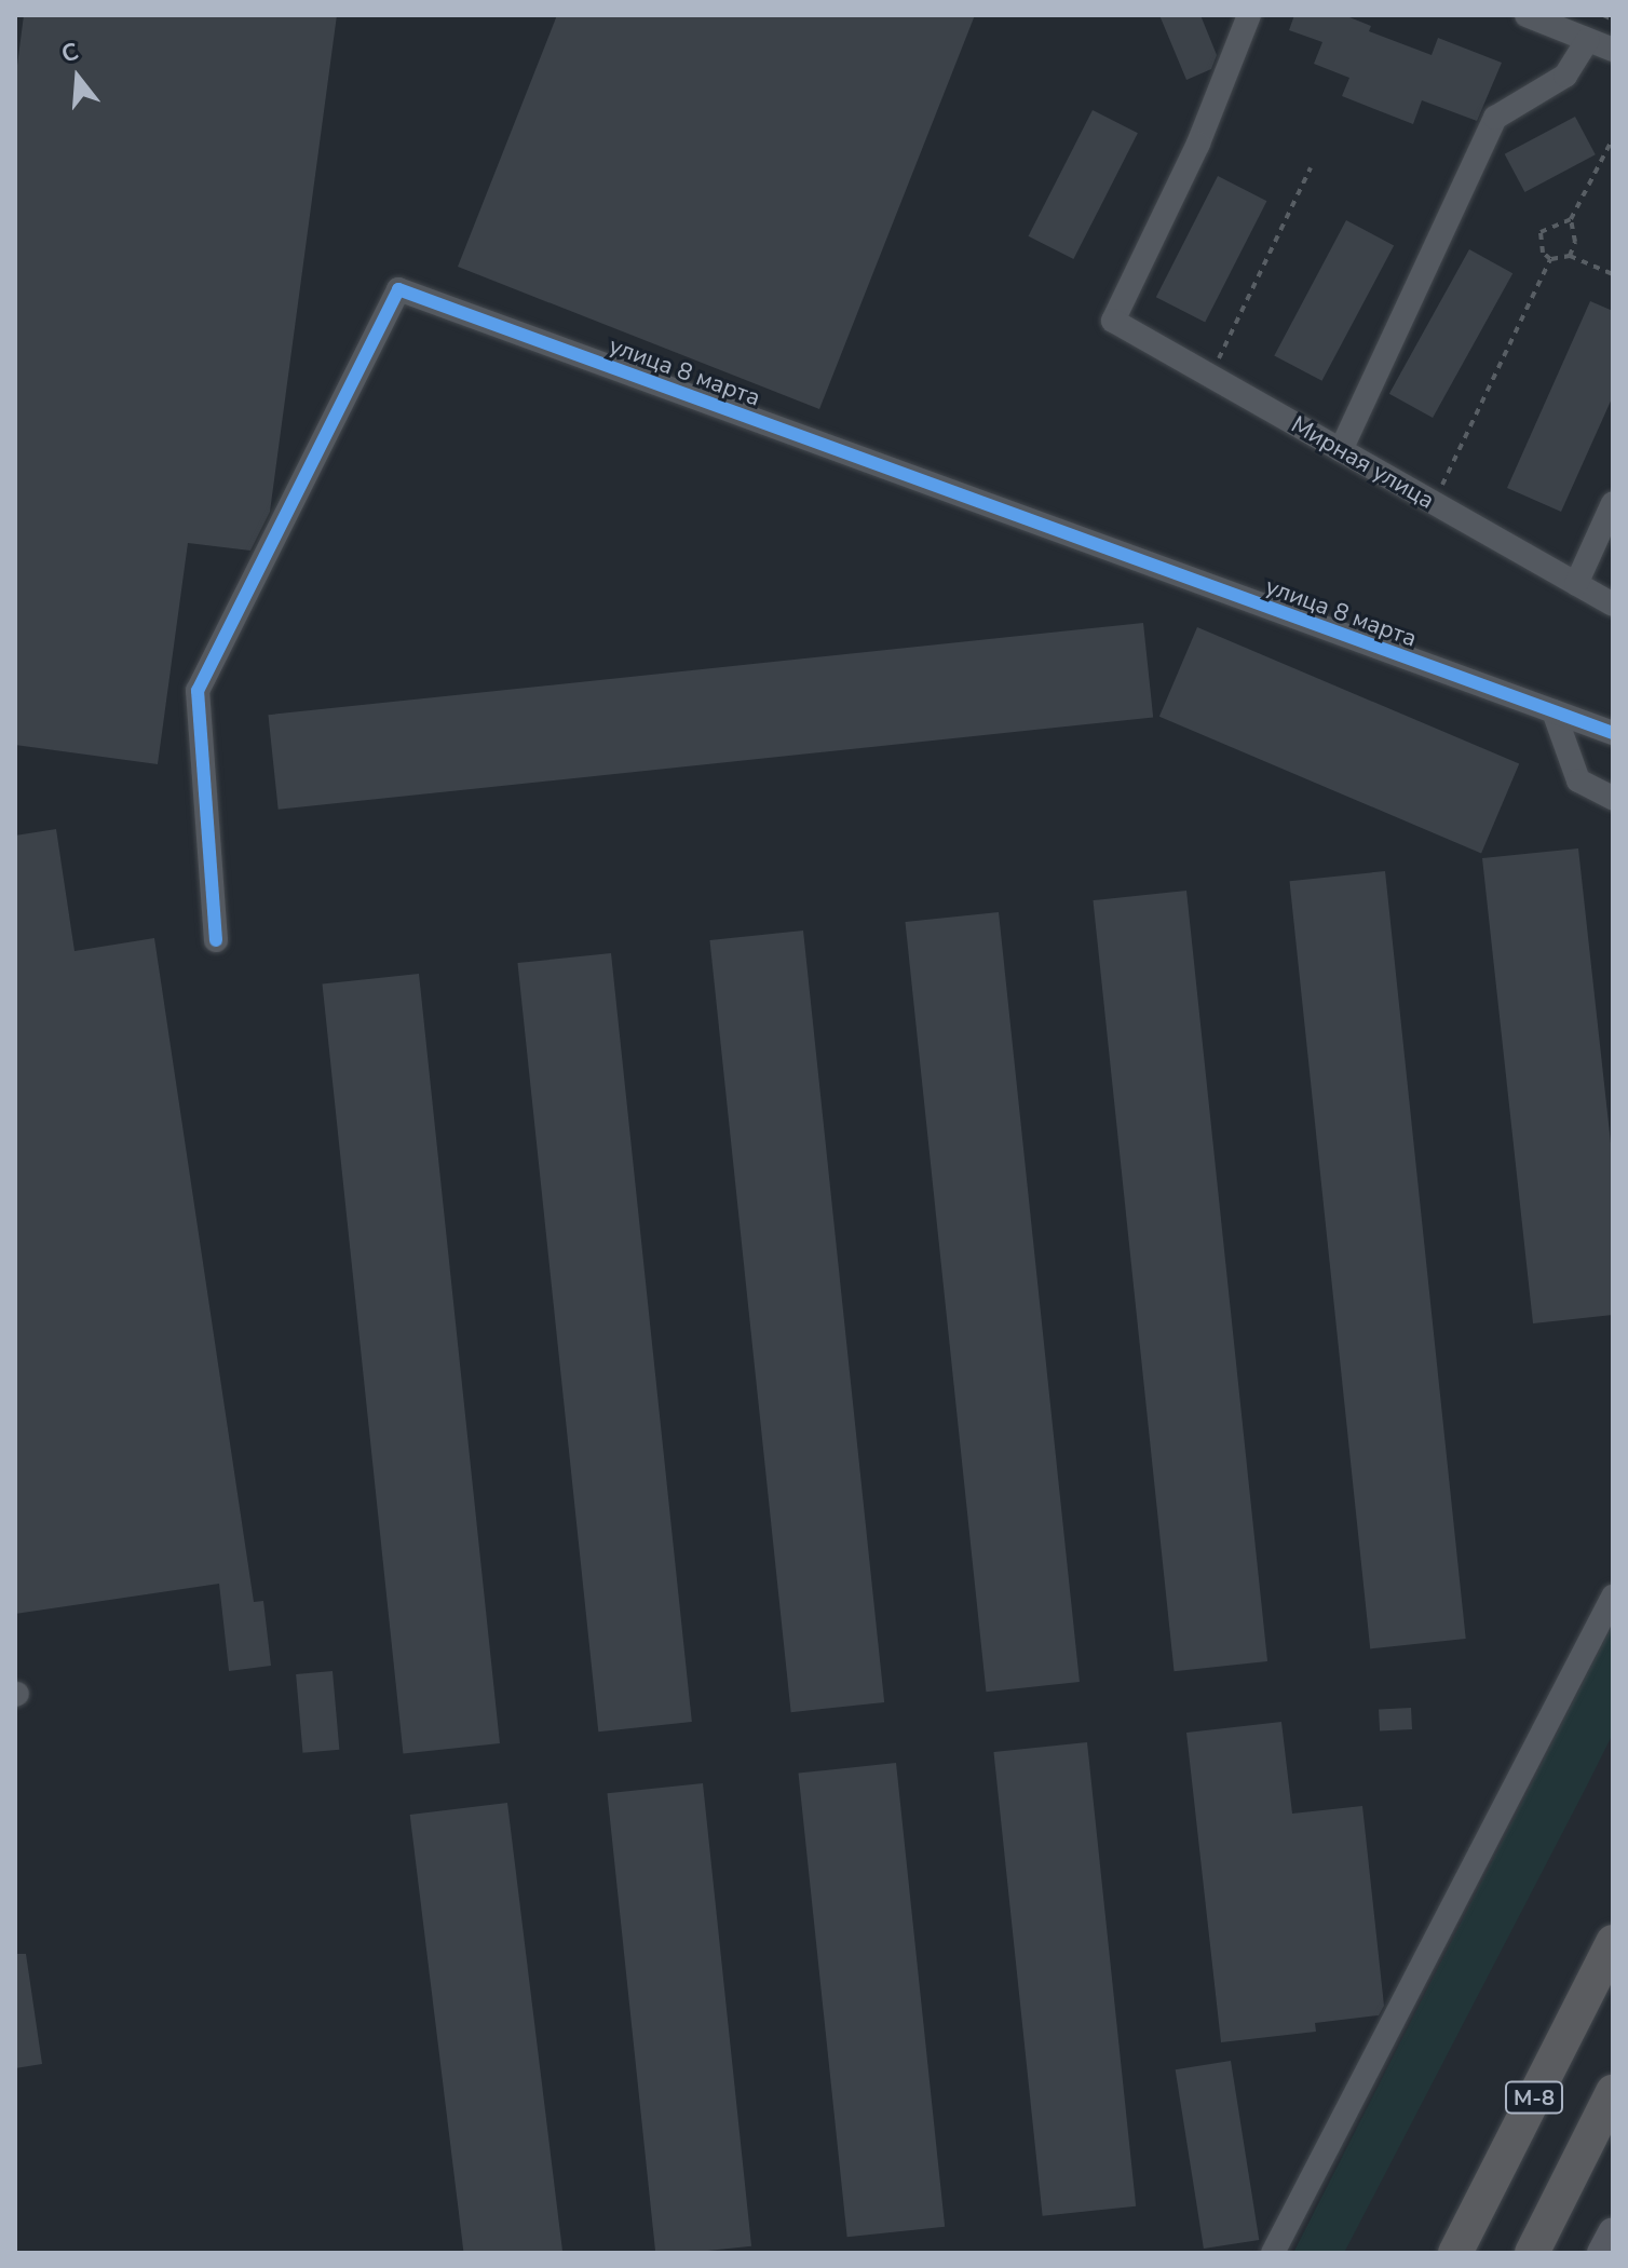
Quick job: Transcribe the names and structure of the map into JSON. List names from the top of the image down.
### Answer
{
  "streets": {
    "highway": ["М-8"],
    "street": ["улица 8 марта", "Мирная улица"]
  },
  "north": "top"
}
